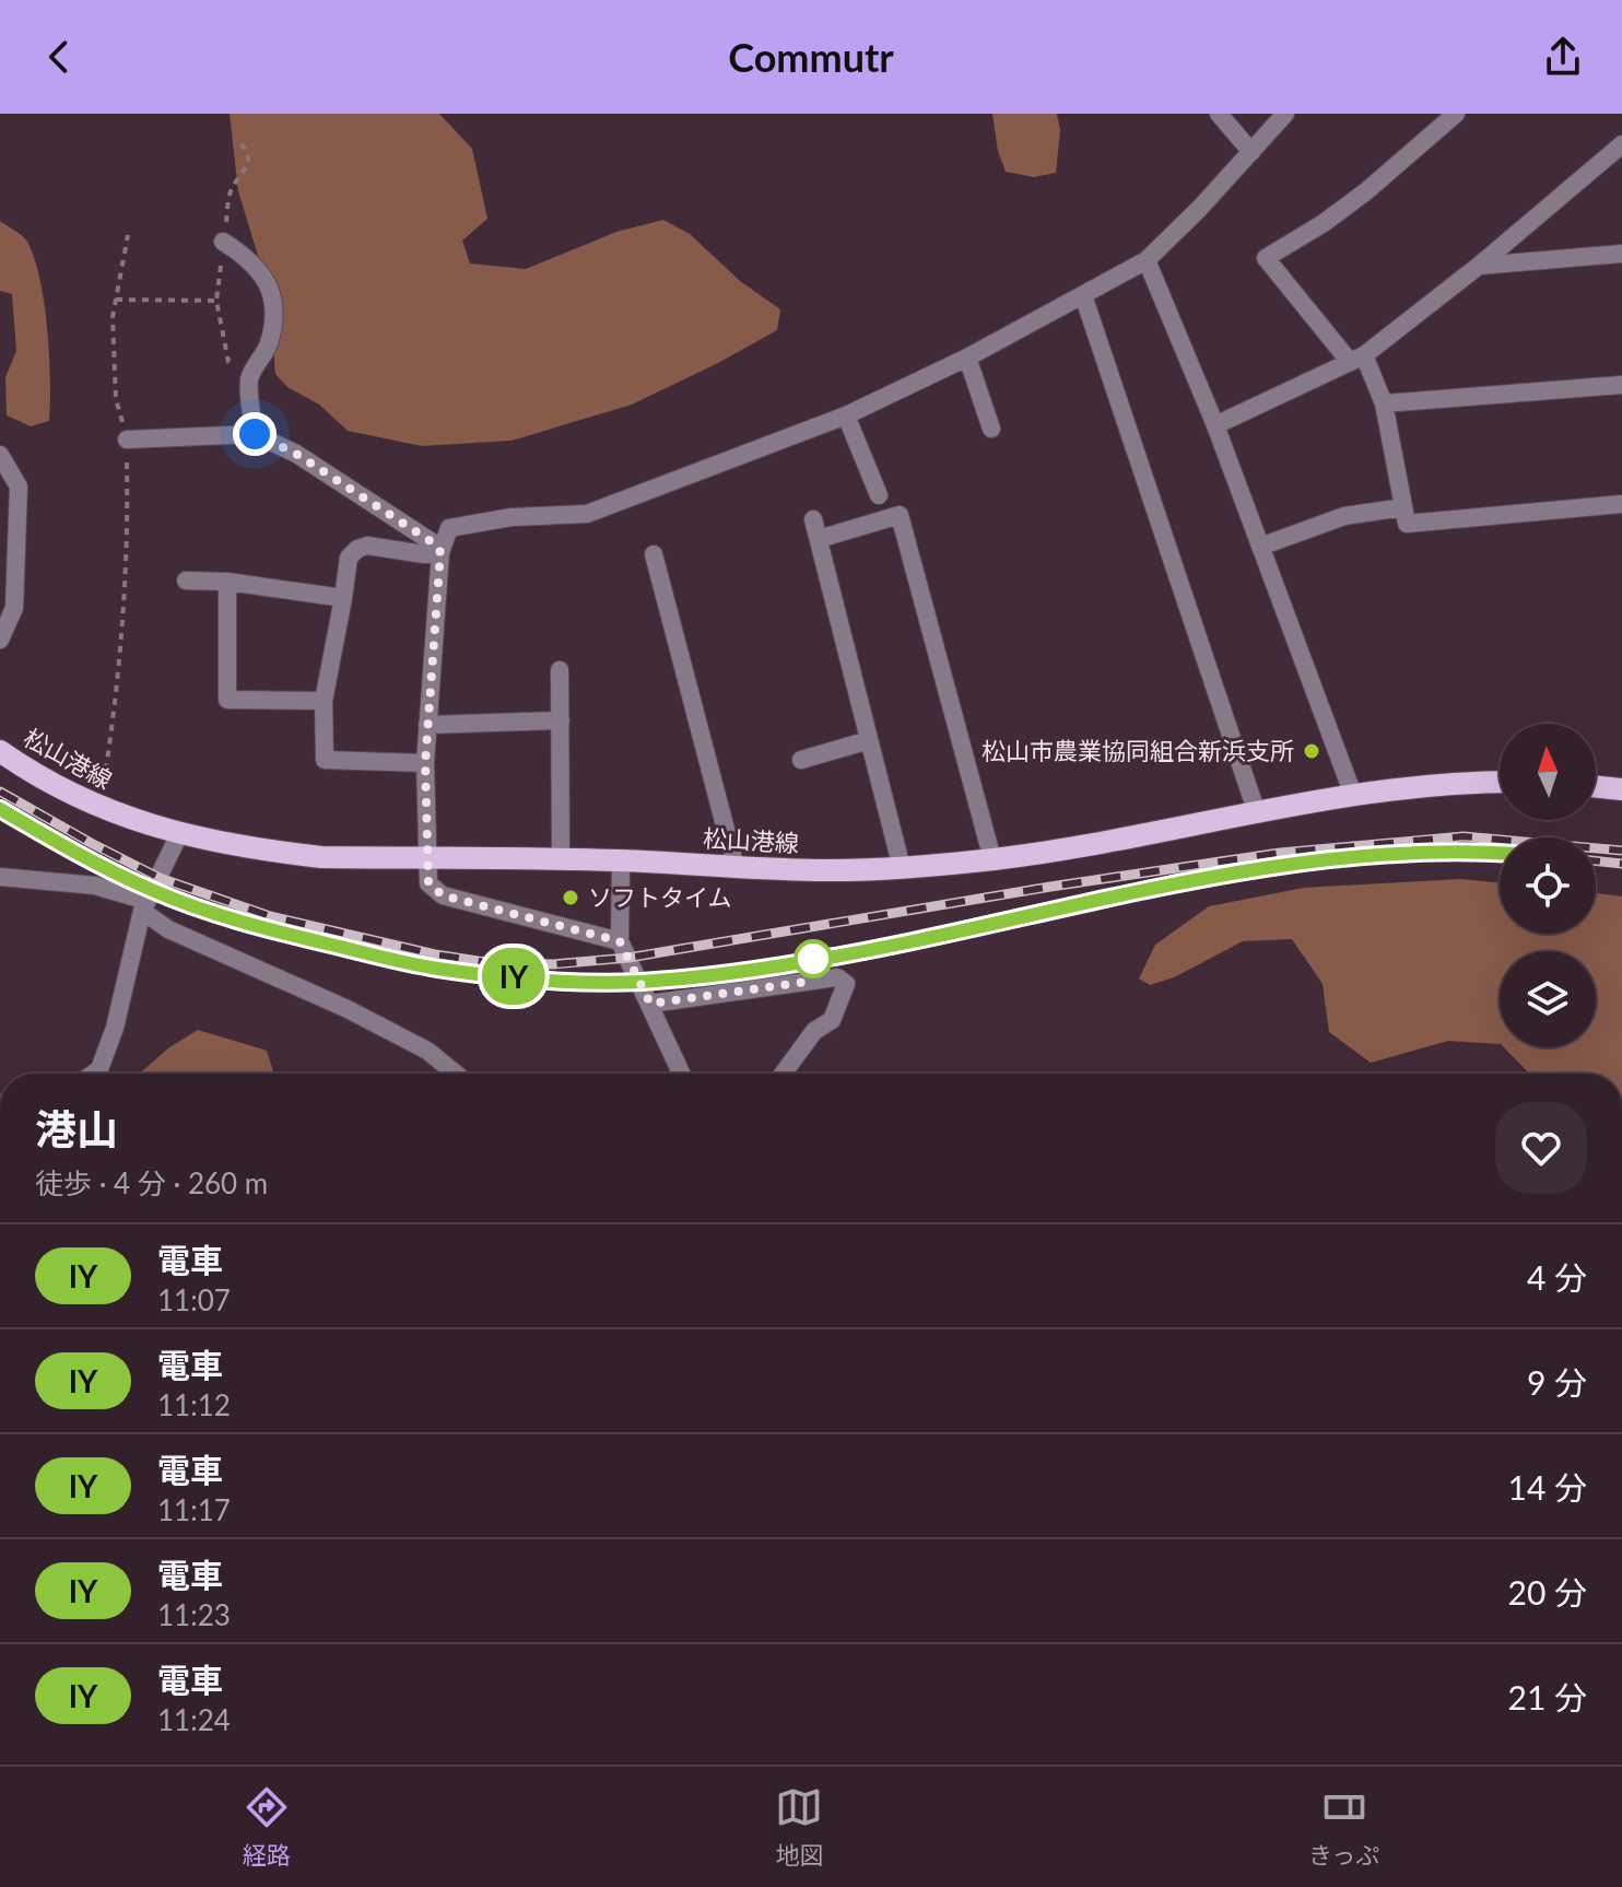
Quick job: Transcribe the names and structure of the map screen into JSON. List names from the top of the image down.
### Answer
{
  "streets": {
    "main road": ["松山港線"]
  },
  "places": ["松山市農業協同組合新浜支所", "ソフトタイム"],
  "north": "top",
  "page": {
    "header": "Commutr",
    "on_map": "IY",
    "heading": ["港山", "徒歩 · 4 分 · 260 m"],
    "list": [
      {
        "mark": "IY",
        "name": "電車",
        "note": "11:07",
        "value": "4 分"
      },
      {
        "mark": "IY",
        "name": "電車",
        "note": "11:12",
        "value": "9 分"
      },
      {
        "mark": "IY",
        "name": "電車",
        "note": "11:17",
        "value": "14 分"
      },
      {
        "mark": "IY",
        "name": "電車",
        "note": "11:23",
        "value": "20 分"
      },
      {
        "mark": "IY",
        "name": "電車",
        "note": "11:24",
        "value": "21 分"
      }
    ],
    "tabs": ["経路", "地図", "きっぷ"]
  }
}
